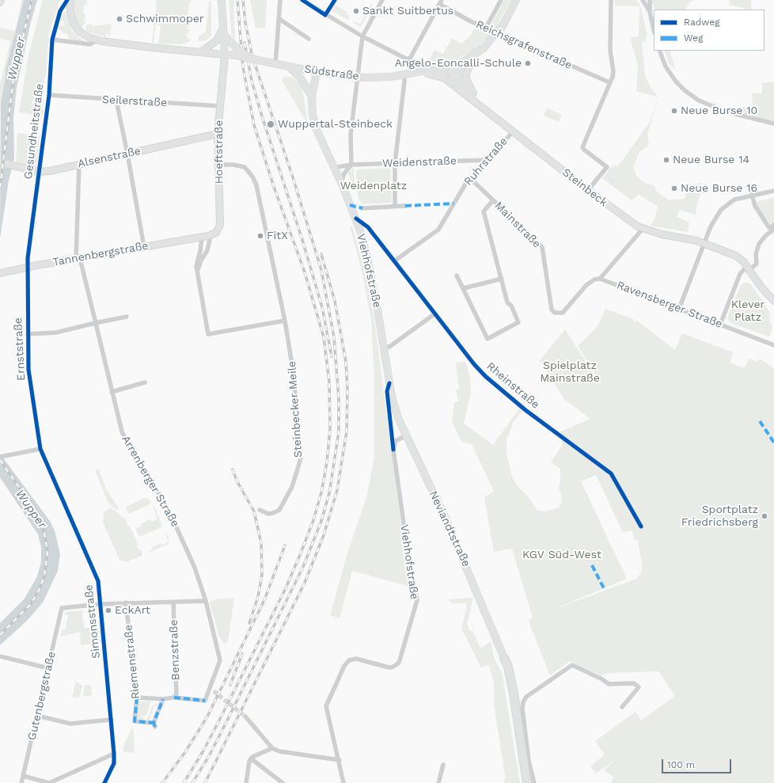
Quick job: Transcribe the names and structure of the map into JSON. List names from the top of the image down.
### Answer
{
  "streets": {
    "main road": [
      "Südstraße",
      "Hoeftstraße",
      "Alsenstraße",
      "Steinbeck",
      "Tannenbergstraße",
      "Viehhofstraße",
      "Neviandtstraße"
    ],
    "street": [
      "Reichsgrafenstraße",
      "Seilerstraße",
      "Gesundheitstraße",
      "Ruhrstraße",
      "Weidenstraße",
      "Mainstraße",
      "Ravensberger Straße",
      "Ernststraße",
      "Rheinstraße",
      "Steinbecker Meile",
      "Arrenberger Straße",
      "Simonsstraße",
      "Benzstraße",
      "Riemenstraße",
      "Gutenbergstraße"
    ]
  },
  "crossings": [
    ["Südstraße", "Hoeftstraße"],
    ["Südstraße", "Viehhofstraße"],
    ["Seilerstraße", "Gesundheitstraße"],
    ["Seilerstraße", "Hoeftstraße"],
    ["Gesundheitstraße", "Alsenstraße"],
    ["Gesundheitstraße", "Tannenbergstraße"],
    ["Gesundheitstraße", "Ernststraße"],
    ["Hoeftstraße", "Alsenstraße"],
    ["Hoeftstraße", "Steinbecker Meile"],
    ["Alsenstraße", "Arrenberger Straße"],
    ["Ruhrstraße", "Weidenstraße"],
    ["Ruhrstraße", "Steinbeck"],
    ["Ruhrstraße", "Mainstraße"],
    ["Ruhrstraße", "Rheinstraße"],
    ["Weidenstraße", "Viehhofstraße"],
    ["Mainstraße", "Ravensberger Straße"],
    ["Tannenbergstraße", "Ernststraße"],
    ["Tannenbergstraße", "Arrenberger Straße"],
    ["Viehhofstraße", "Rheinstraße"],
    ["Viehhofstraße", "Neviandtstraße"],
    ["Ernststraße", "Simonsstraße"],
    ["Arrenberger Straße", "Benzstraße"],
    ["Simonsstraße", "Gutenbergstraße"]
  ],
  "water": ["Wupper"],
  "parks": [
    "Weidenplatz",
    "Klever Platz",
    "Spielplatz Mainstraße",
    "KGV Süd-West"
  ],
  "places": [
    "Sankt Suitbertus",
    "Schwimmoper",
    "Angelo-Eoncalli-Schule",
    "Neue Burse 10",
    "Wuppertal-Steinbeck",
    "Neue Burse 14",
    "Neue Burse 16",
    "FitX",
    "Sportplatz Friedrichsberg",
    "EckArt"
  ],
  "legend": ["Radweg", "Weg"],
  "scale_bar": "100 m"
}
